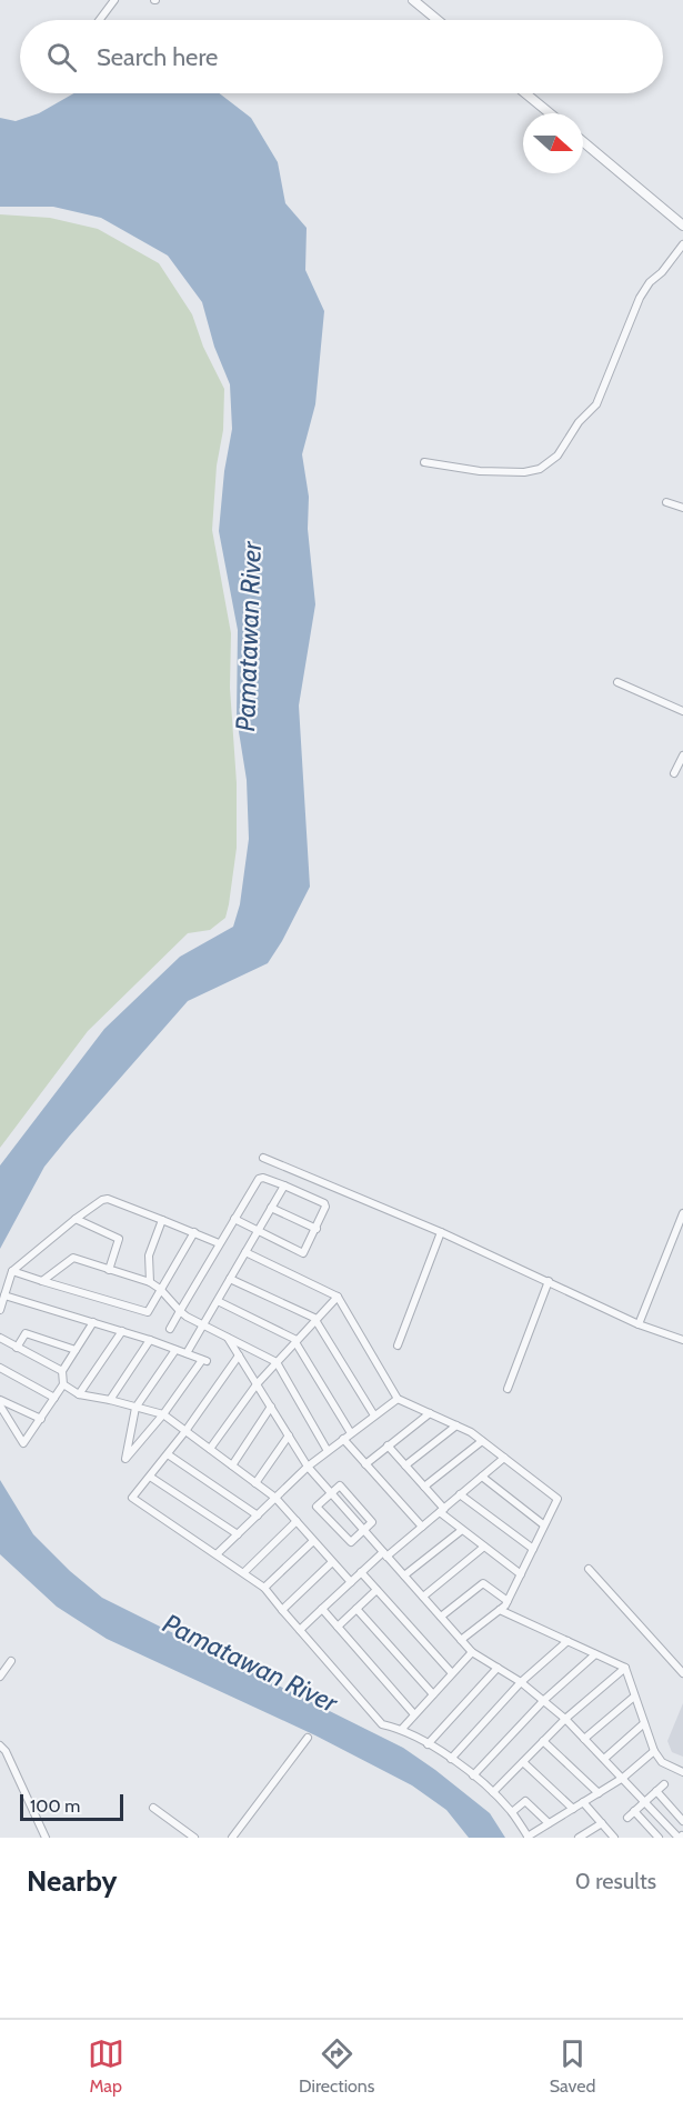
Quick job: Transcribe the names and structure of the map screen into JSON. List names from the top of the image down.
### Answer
{
  "water": ["Pamatawan River"],
  "scale_bar": "100 m",
  "north": "right",
  "page": {
    "search": "Search here",
    "scale": "100 m",
    "heading": ["Nearby", "0 results"],
    "nav": ["Map", "Directions", "Saved"]
  }
}
